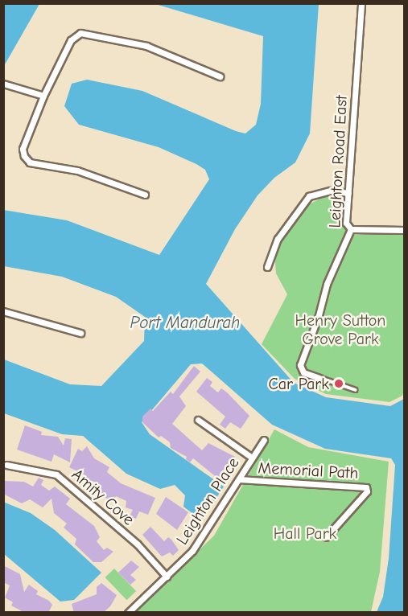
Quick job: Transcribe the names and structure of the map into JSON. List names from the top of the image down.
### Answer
{
  "streets": {
    "street": [
      "Leighton Road East",
      "Memorial Path",
      "Amity Cove",
      "Leighton Place"
    ]
  },
  "crossings": [
    ["Memorial Path", "Leighton Place"],
    ["Amity Cove", "Leighton Place"]
  ],
  "water": ["Port Mandurah"],
  "parks": ["Henry Sutton Grove Park", "Hall Park"],
  "places": ["Car Park"]
}
